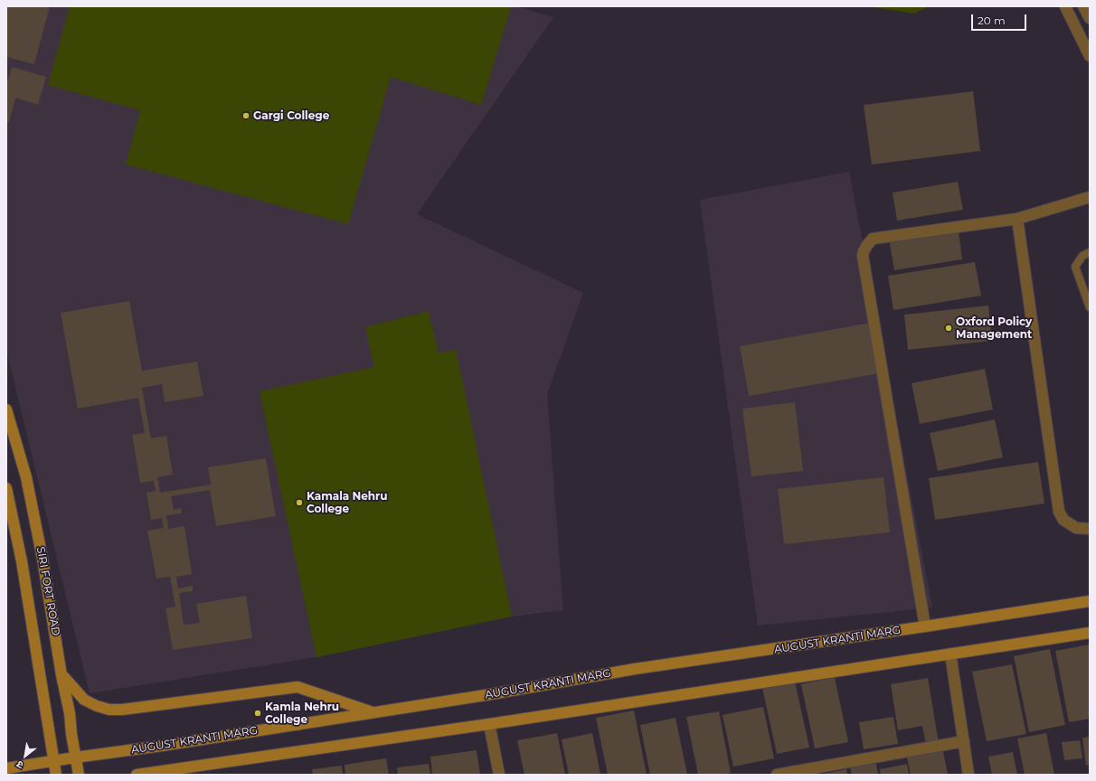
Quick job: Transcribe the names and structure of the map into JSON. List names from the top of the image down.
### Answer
{
  "streets": {
    "main road": ["SIRI FORT ROAD", "AUGUST KRANTI MARG"]
  },
  "crossings": [
    ["SIRI FORT ROAD", "AUGUST KRANTI MARG"]
  ],
  "places": [
    "Gargi College",
    "Oxford Policy Management",
    "Kamala Nehru College",
    "Kamla Nehru College"
  ],
  "scale_bar": "20 m",
  "north": "bottom left"
}
